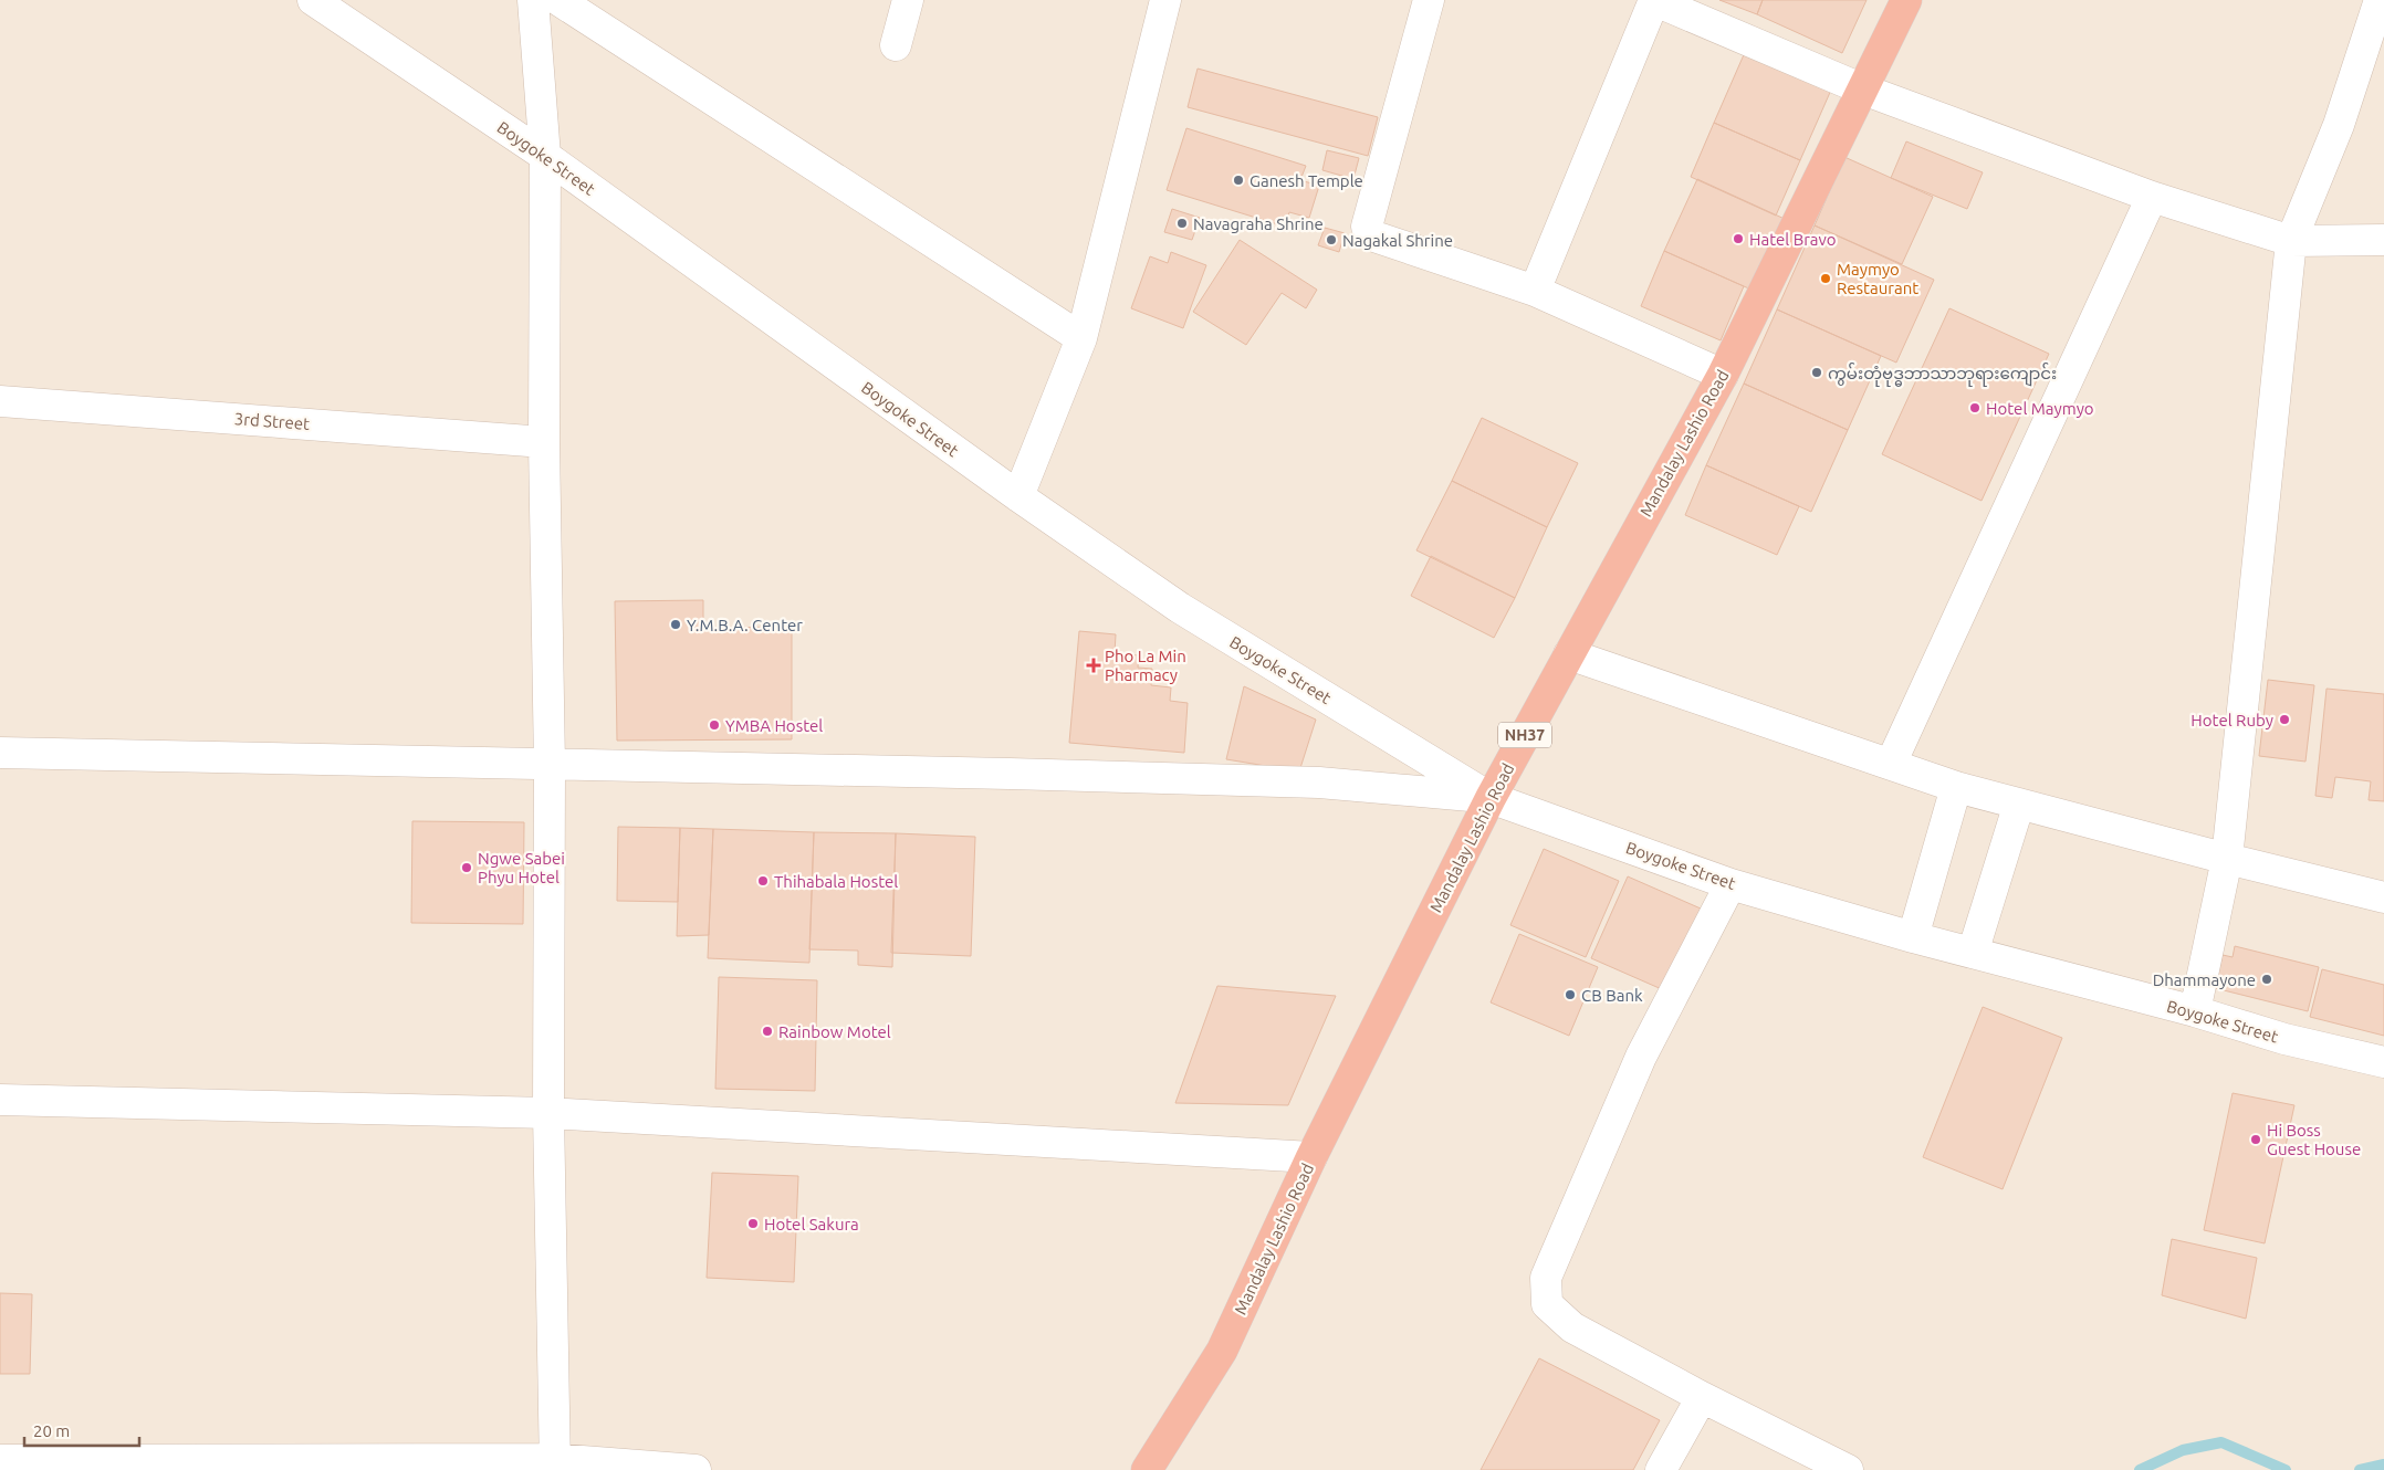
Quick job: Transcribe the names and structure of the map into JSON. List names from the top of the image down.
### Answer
{
  "streets": {
    "highway": ["Mandalay Lashio Road", "NH37"],
    "street": ["Boygoke Street", "3rd Street"]
  },
  "crossings": [
    ["Boygoke Street", "Mandalay Lashio Road"]
  ],
  "places": {
    "other": [
      "Ganesh Temple",
      "Navagraha Shrine",
      "Hatel Bravo",
      "Nagakal Shrine",
      "Maymyo Restaurant",
      "ကွမ်းတုံဗုဒ္ဓဘာသာဘုရားကျောင်း",
      "Hotel Maymyo",
      "Y.M.B.A. Center",
      "Hotel Ruby",
      "YMBA Hostel",
      "Ngwe Sabei Phyu Hotel",
      "Thihabala Hostel",
      "Dhammayone",
      "CB Bank",
      "Rainbow Motel",
      "Hi Boss Guest House",
      "Hotel Sakura"
    ],
    "health": ["Pho La Min Pharmacy"]
  },
  "scale_bar": "20 m"
}
